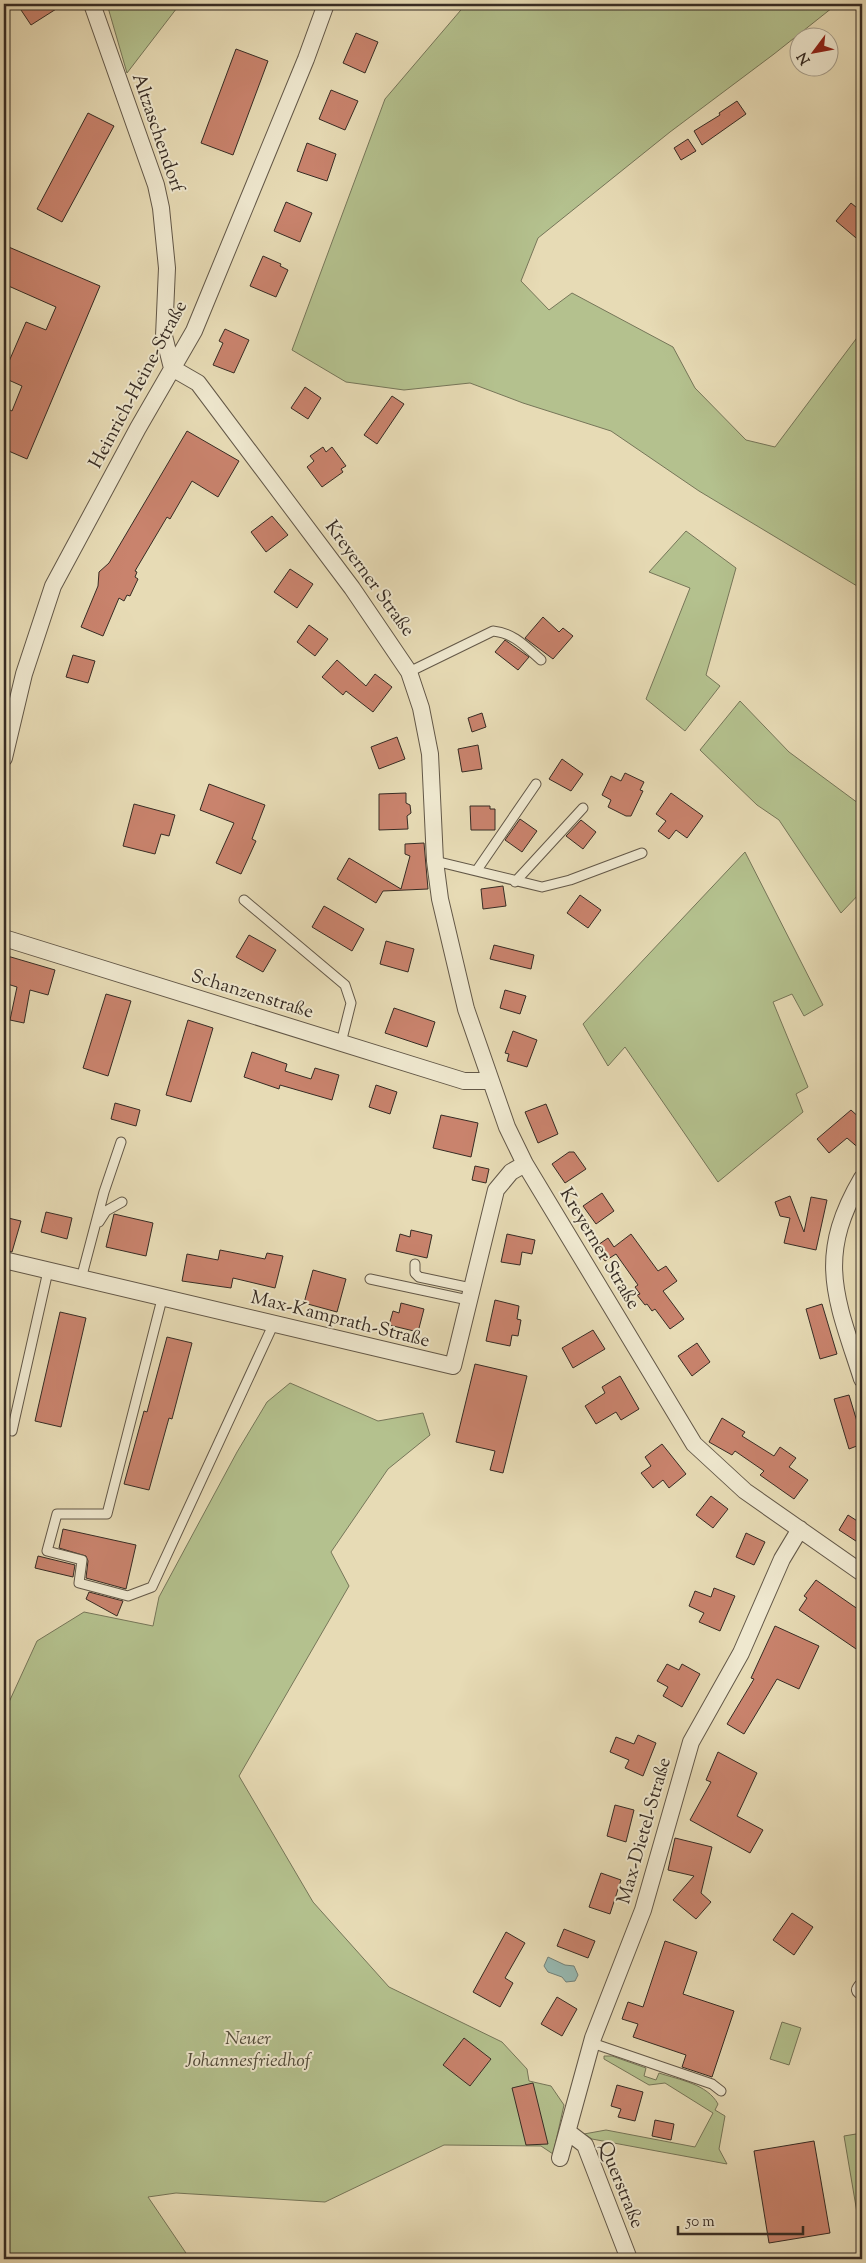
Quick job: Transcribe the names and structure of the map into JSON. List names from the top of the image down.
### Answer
{
  "streets": {
    "street": [
      "Altzaschendorf",
      "Heinrich-Heine-Straße",
      "Kreyerner Straße",
      "Schanzenstraße",
      "Max-Kamprath-Straße",
      "Max-Dietel-Straße",
      "Querstraße"
    ]
  },
  "crossings": [
    ["Altzaschendorf", "Heinrich-Heine-Straße"],
    ["Altzaschendorf", "Kreyerner Straße"],
    ["Heinrich-Heine-Straße", "Kreyerner Straße"],
    ["Kreyerner Straße", "Schanzenstraße"],
    ["Kreyerner Straße", "Max-Kamprath-Straße"],
    ["Kreyerner Straße", "Max-Dietel-Straße"],
    ["Max-Dietel-Straße", "Querstraße"]
  ],
  "parks": ["Neuer Johannesfriedhof"],
  "scale_bar": "50 m",
  "north": "bottom left"
}
